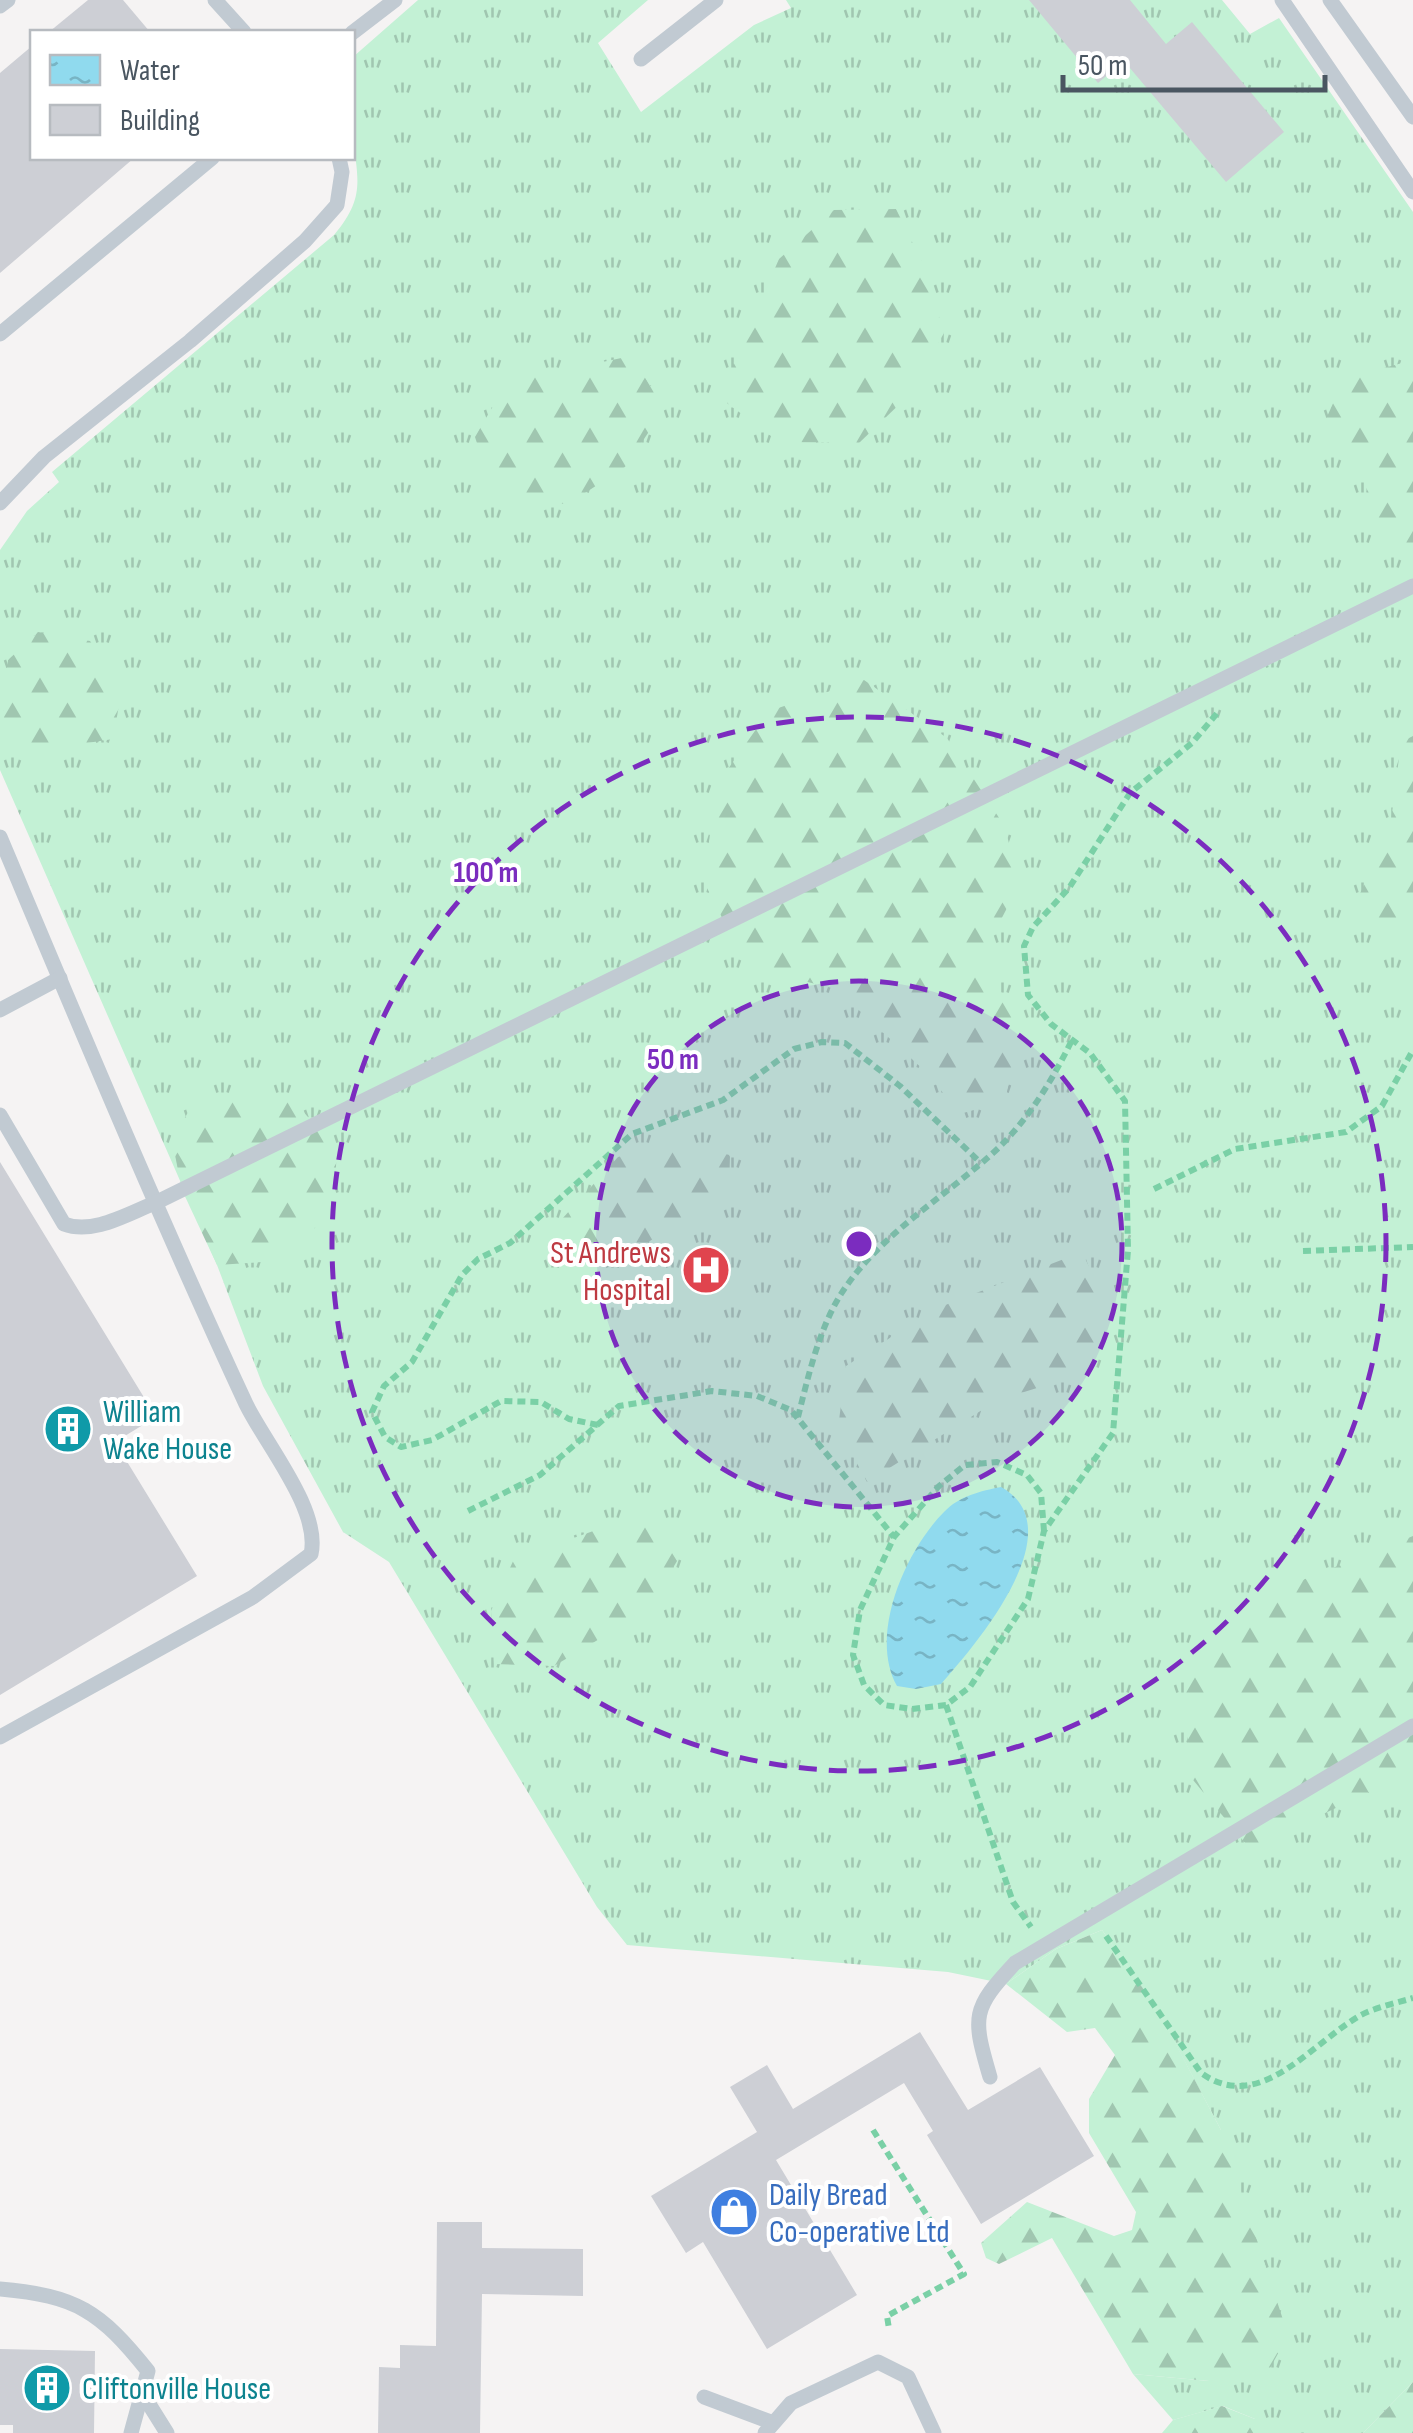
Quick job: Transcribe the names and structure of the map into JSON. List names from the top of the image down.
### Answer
{
  "places": {
    "hospital": ["St Andrews Hospital"],
    "building": ["William Wake House", "Cliftonville House"],
    "shop": ["Daily Bread Co-operative Ltd"]
  },
  "legend": ["Water", "Building"],
  "scale_bar": "50 m",
  "rings": ["100 m", "50 m"]
}
